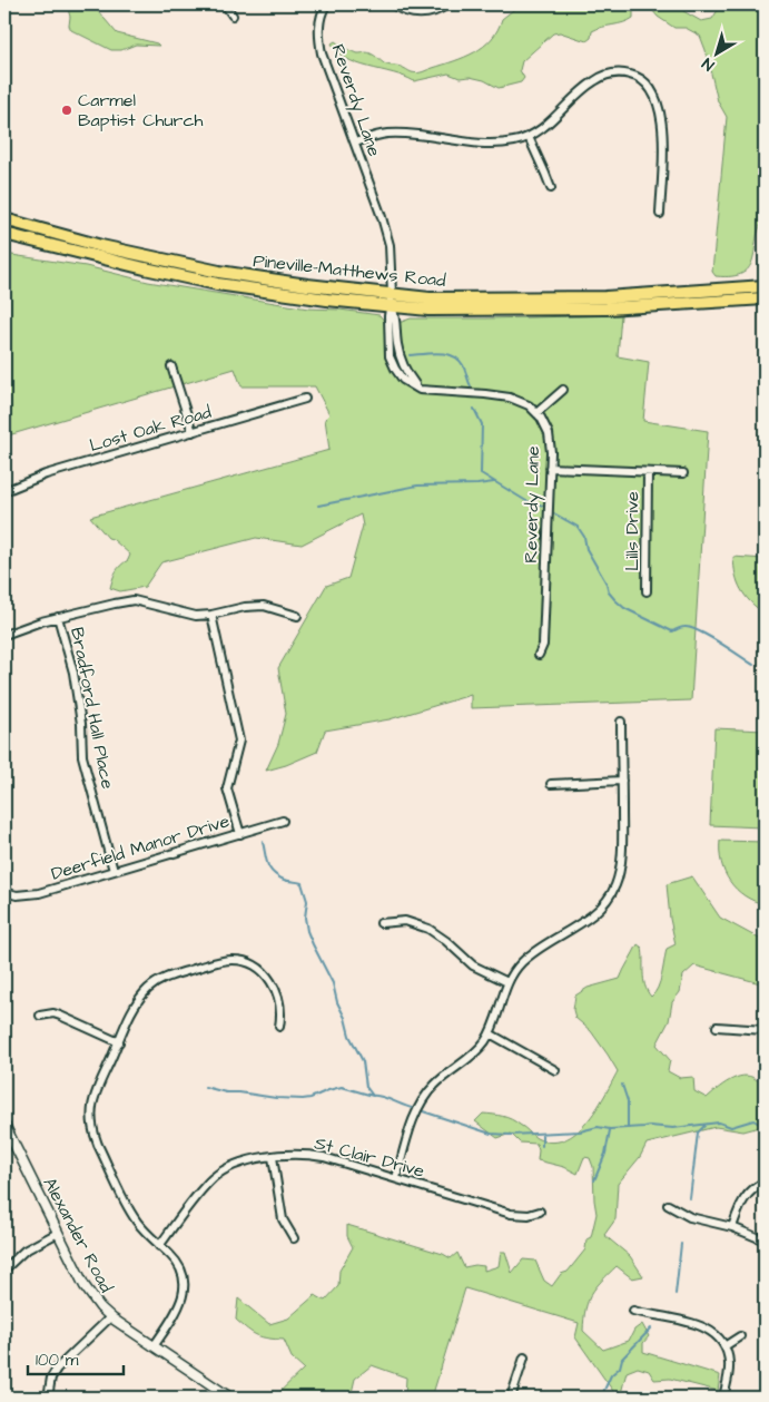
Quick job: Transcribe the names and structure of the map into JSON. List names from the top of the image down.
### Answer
{
  "streets": {
    "main road": ["Pineville-Matthews Road"],
    "street": [
      "Reverdy Lane",
      "Lost Oak Road",
      "Lills Drive",
      "Bradford Hall Place",
      "Deerfield Manor Drive",
      "St Clair Drive",
      "Alexander Road"
    ]
  },
  "crossings": [
    ["Reverdy Lane", "Pineville-Matthews Road"],
    ["Bradford Hall Place", "Deerfield Manor Drive"]
  ],
  "places": ["Carmel Baptist Church"],
  "scale_bar": "100 m",
  "north": "bottom left"
}
